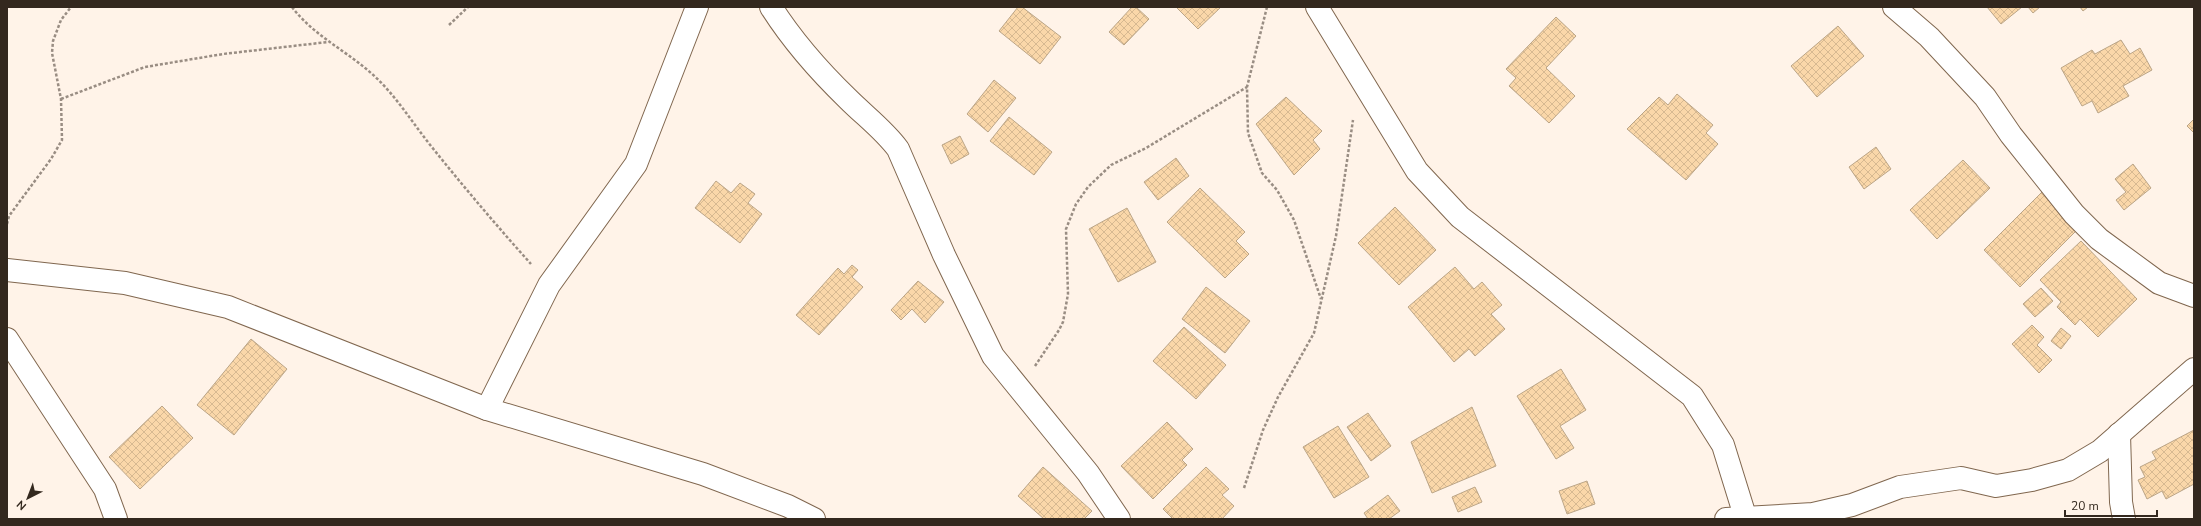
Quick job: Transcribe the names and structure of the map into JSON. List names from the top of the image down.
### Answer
{
  "scale_bar": "20 m",
  "north": "bottom left"
}
